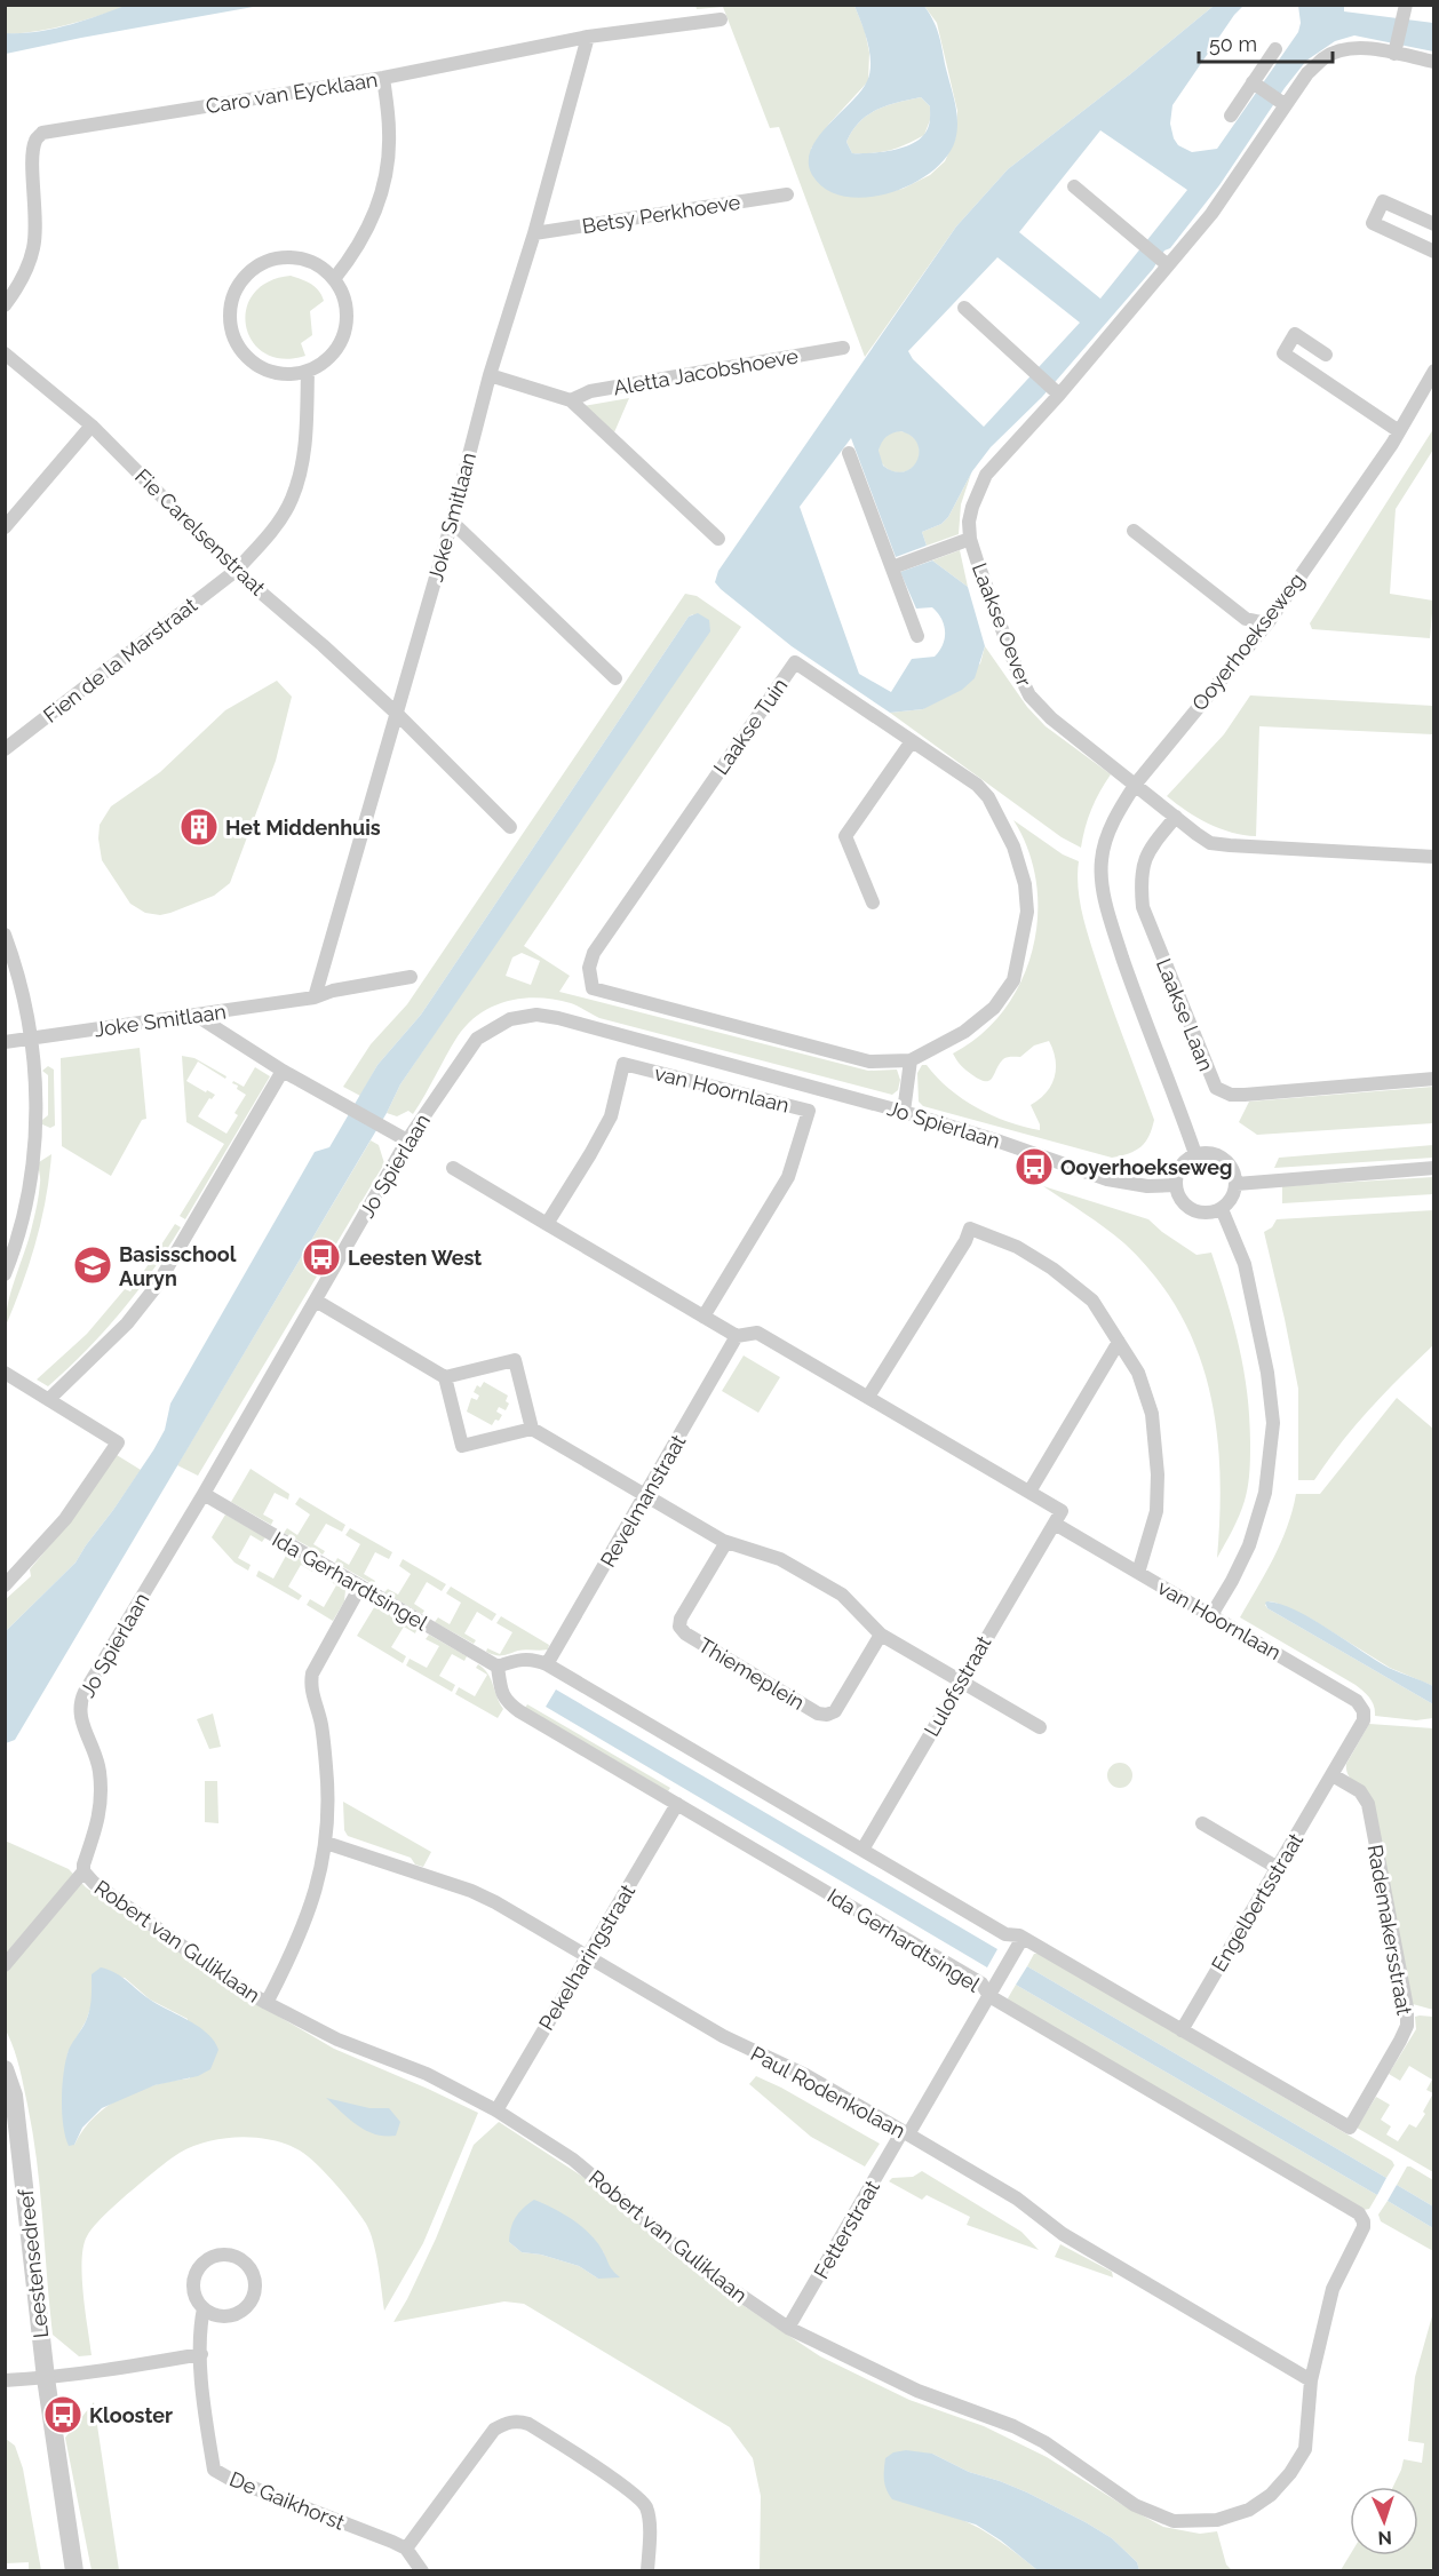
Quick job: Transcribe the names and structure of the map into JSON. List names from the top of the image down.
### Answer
{
  "streets": {
    "street": [
      "Caro van Eycklaan",
      "Betsy Perkhoeve",
      "Aletta Jacobshoeve",
      "Joke Smitlaan",
      "Fie Carelsenstraat",
      "Laakse Oever",
      "Ooyerhoekseweg",
      "Fien de la Marstraat",
      "Laakse Tuin",
      "Laakse Laan",
      "van Hoornlaan",
      "Jo Spierlaan",
      "Revelmanstraat",
      "Ida Gerhardtsingel",
      "Thiemeplein",
      "Lulofsstraat",
      "Engelbertsstraat",
      "Rademakersstraat",
      "Robert van Guliklaan",
      "Pekelharingstraat",
      "Paul Rodenkolaan",
      "Fetterstraat",
      "Leestensedreef",
      "De Gaikhorst"
    ]
  },
  "crossings": [
    ["Caro van Eycklaan", "Joke Smitlaan"],
    ["Betsy Perkhoeve", "Joke Smitlaan"],
    ["Aletta Jacobshoeve", "Joke Smitlaan"],
    ["Joke Smitlaan", "Fie Carelsenstraat"],
    ["Fie Carelsenstraat", "Fien de la Marstraat"],
    ["Laakse Oever", "Ooyerhoekseweg"],
    ["Ooyerhoekseweg", "Jo Spierlaan"],
    ["van Hoornlaan", "Lulofsstraat"],
    ["van Hoornlaan", "Engelbertsstraat"],
    ["van Hoornlaan", "Rademakersstraat"],
    ["Jo Spierlaan", "Ida Gerhardtsingel"],
    ["Jo Spierlaan", "Robert van Guliklaan"],
    ["Ida Gerhardtsingel", "Robert van Guliklaan"],
    ["Ida Gerhardtsingel", "Pekelharingstraat"],
    ["Ida Gerhardtsingel", "Fetterstraat"],
    ["Engelbertsstraat", "Rademakersstraat"],
    ["Robert van Guliklaan", "Pekelharingstraat"],
    ["Robert van Guliklaan", "Paul Rodenkolaan"],
    ["Robert van Guliklaan", "Fetterstraat"],
    ["Pekelharingstraat", "Paul Rodenkolaan"],
    ["Paul Rodenkolaan", "Fetterstraat"]
  ],
  "places": {
    "building": ["Het Middenhuis"],
    "bus stop": ["Ooyerhoekseweg", "Leesten West", "Klooster"],
    "school or university": ["Basisschool Auryn"]
  },
  "scale_bar": "50 m",
  "north": "bottom"
}
